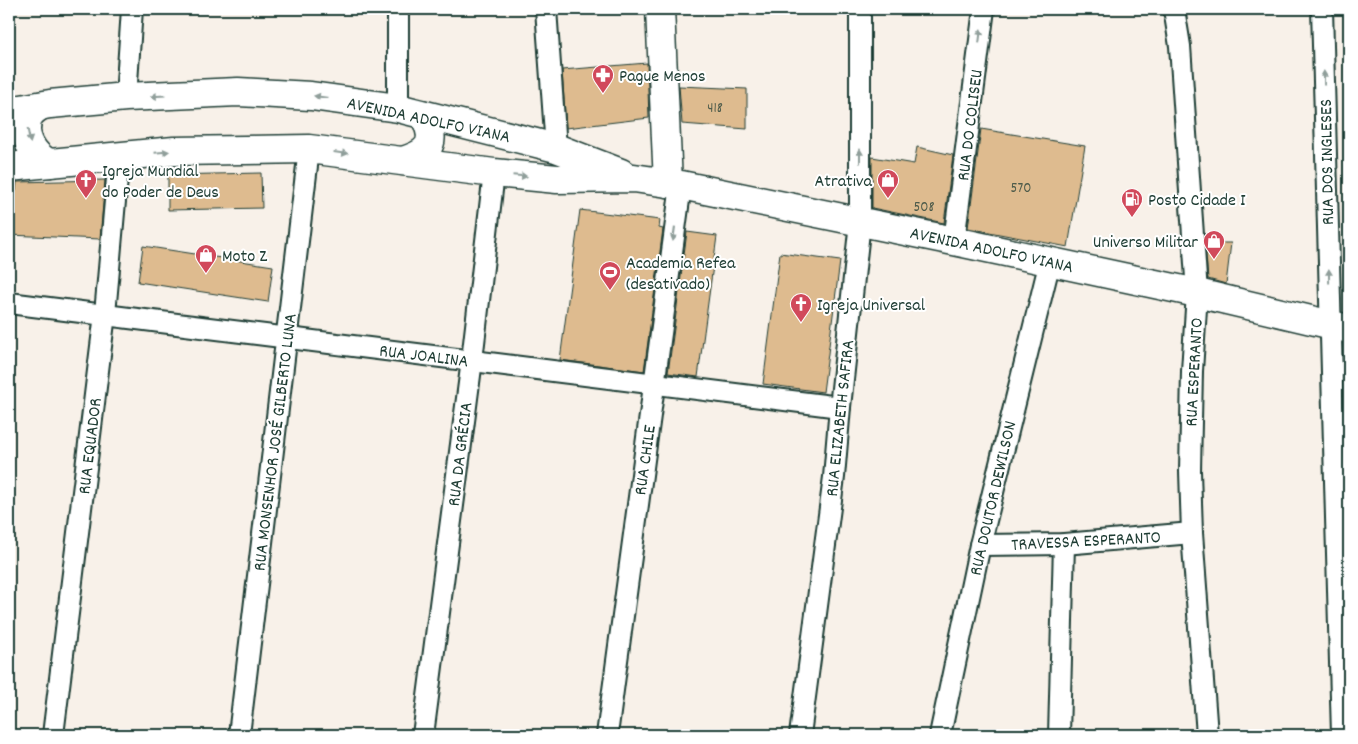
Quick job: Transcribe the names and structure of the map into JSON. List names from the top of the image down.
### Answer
{
  "streets": {
    "main road": ["AVENIDA ADOLFO VIANA"],
    "street": [
      "RUA DO COLISEU",
      "RUA DOS INGLESES",
      "RUA JOALINA",
      "RUA ESPERANTO",
      "RUA ELIZABETH SAFIRA",
      "RUA MONSENHOR JOSÉ GILBERTO LUNA",
      "RUA EQUADOR",
      "RUA DA GRÉCIA",
      "RUA CHILE",
      "RUA DOUTOR DEWILSON",
      "TRAVESSA ESPERANTO"
    ]
  },
  "crossings": [
    ["AVENIDA ADOLFO VIANA", "RUA DO COLISEU"],
    ["AVENIDA ADOLFO VIANA", "RUA DOS INGLESES"],
    ["AVENIDA ADOLFO VIANA", "RUA ESPERANTO"],
    ["AVENIDA ADOLFO VIANA", "RUA ELIZABETH SAFIRA"],
    ["AVENIDA ADOLFO VIANA", "RUA MONSENHOR JOSÉ GILBERTO LUNA"],
    ["AVENIDA ADOLFO VIANA", "RUA EQUADOR"],
    ["AVENIDA ADOLFO VIANA", "RUA DA GRÉCIA"],
    ["AVENIDA ADOLFO VIANA", "RUA CHILE"],
    ["AVENIDA ADOLFO VIANA", "RUA DOUTOR DEWILSON"],
    ["RUA JOALINA", "RUA ELIZABETH SAFIRA"],
    ["RUA JOALINA", "RUA MONSENHOR JOSÉ GILBERTO LUNA"],
    ["RUA JOALINA", "RUA EQUADOR"],
    ["RUA JOALINA", "RUA DA GRÉCIA"],
    ["RUA JOALINA", "RUA CHILE"],
    ["RUA ESPERANTO", "TRAVESSA ESPERANTO"],
    ["RUA DOUTOR DEWILSON", "TRAVESSA ESPERANTO"]
  ],
  "one_way": ["RUA DO COLISEU", "RUA DOS INGLESES", "RUA CHILE"],
  "places": {
    "pharmacy": ["Pague Menos"],
    "church": ["Igreja Mundial do Poder de Deus", "Igreja Universal"],
    "shop": ["Atrativa", "Universo Militar", "Moto Z"],
    "fuel station": ["Posto Cidade I"],
    "sports": ["Academia Refea (desativado)"]
  },
  "house_numbers": ["418", "570", "508"]
}
